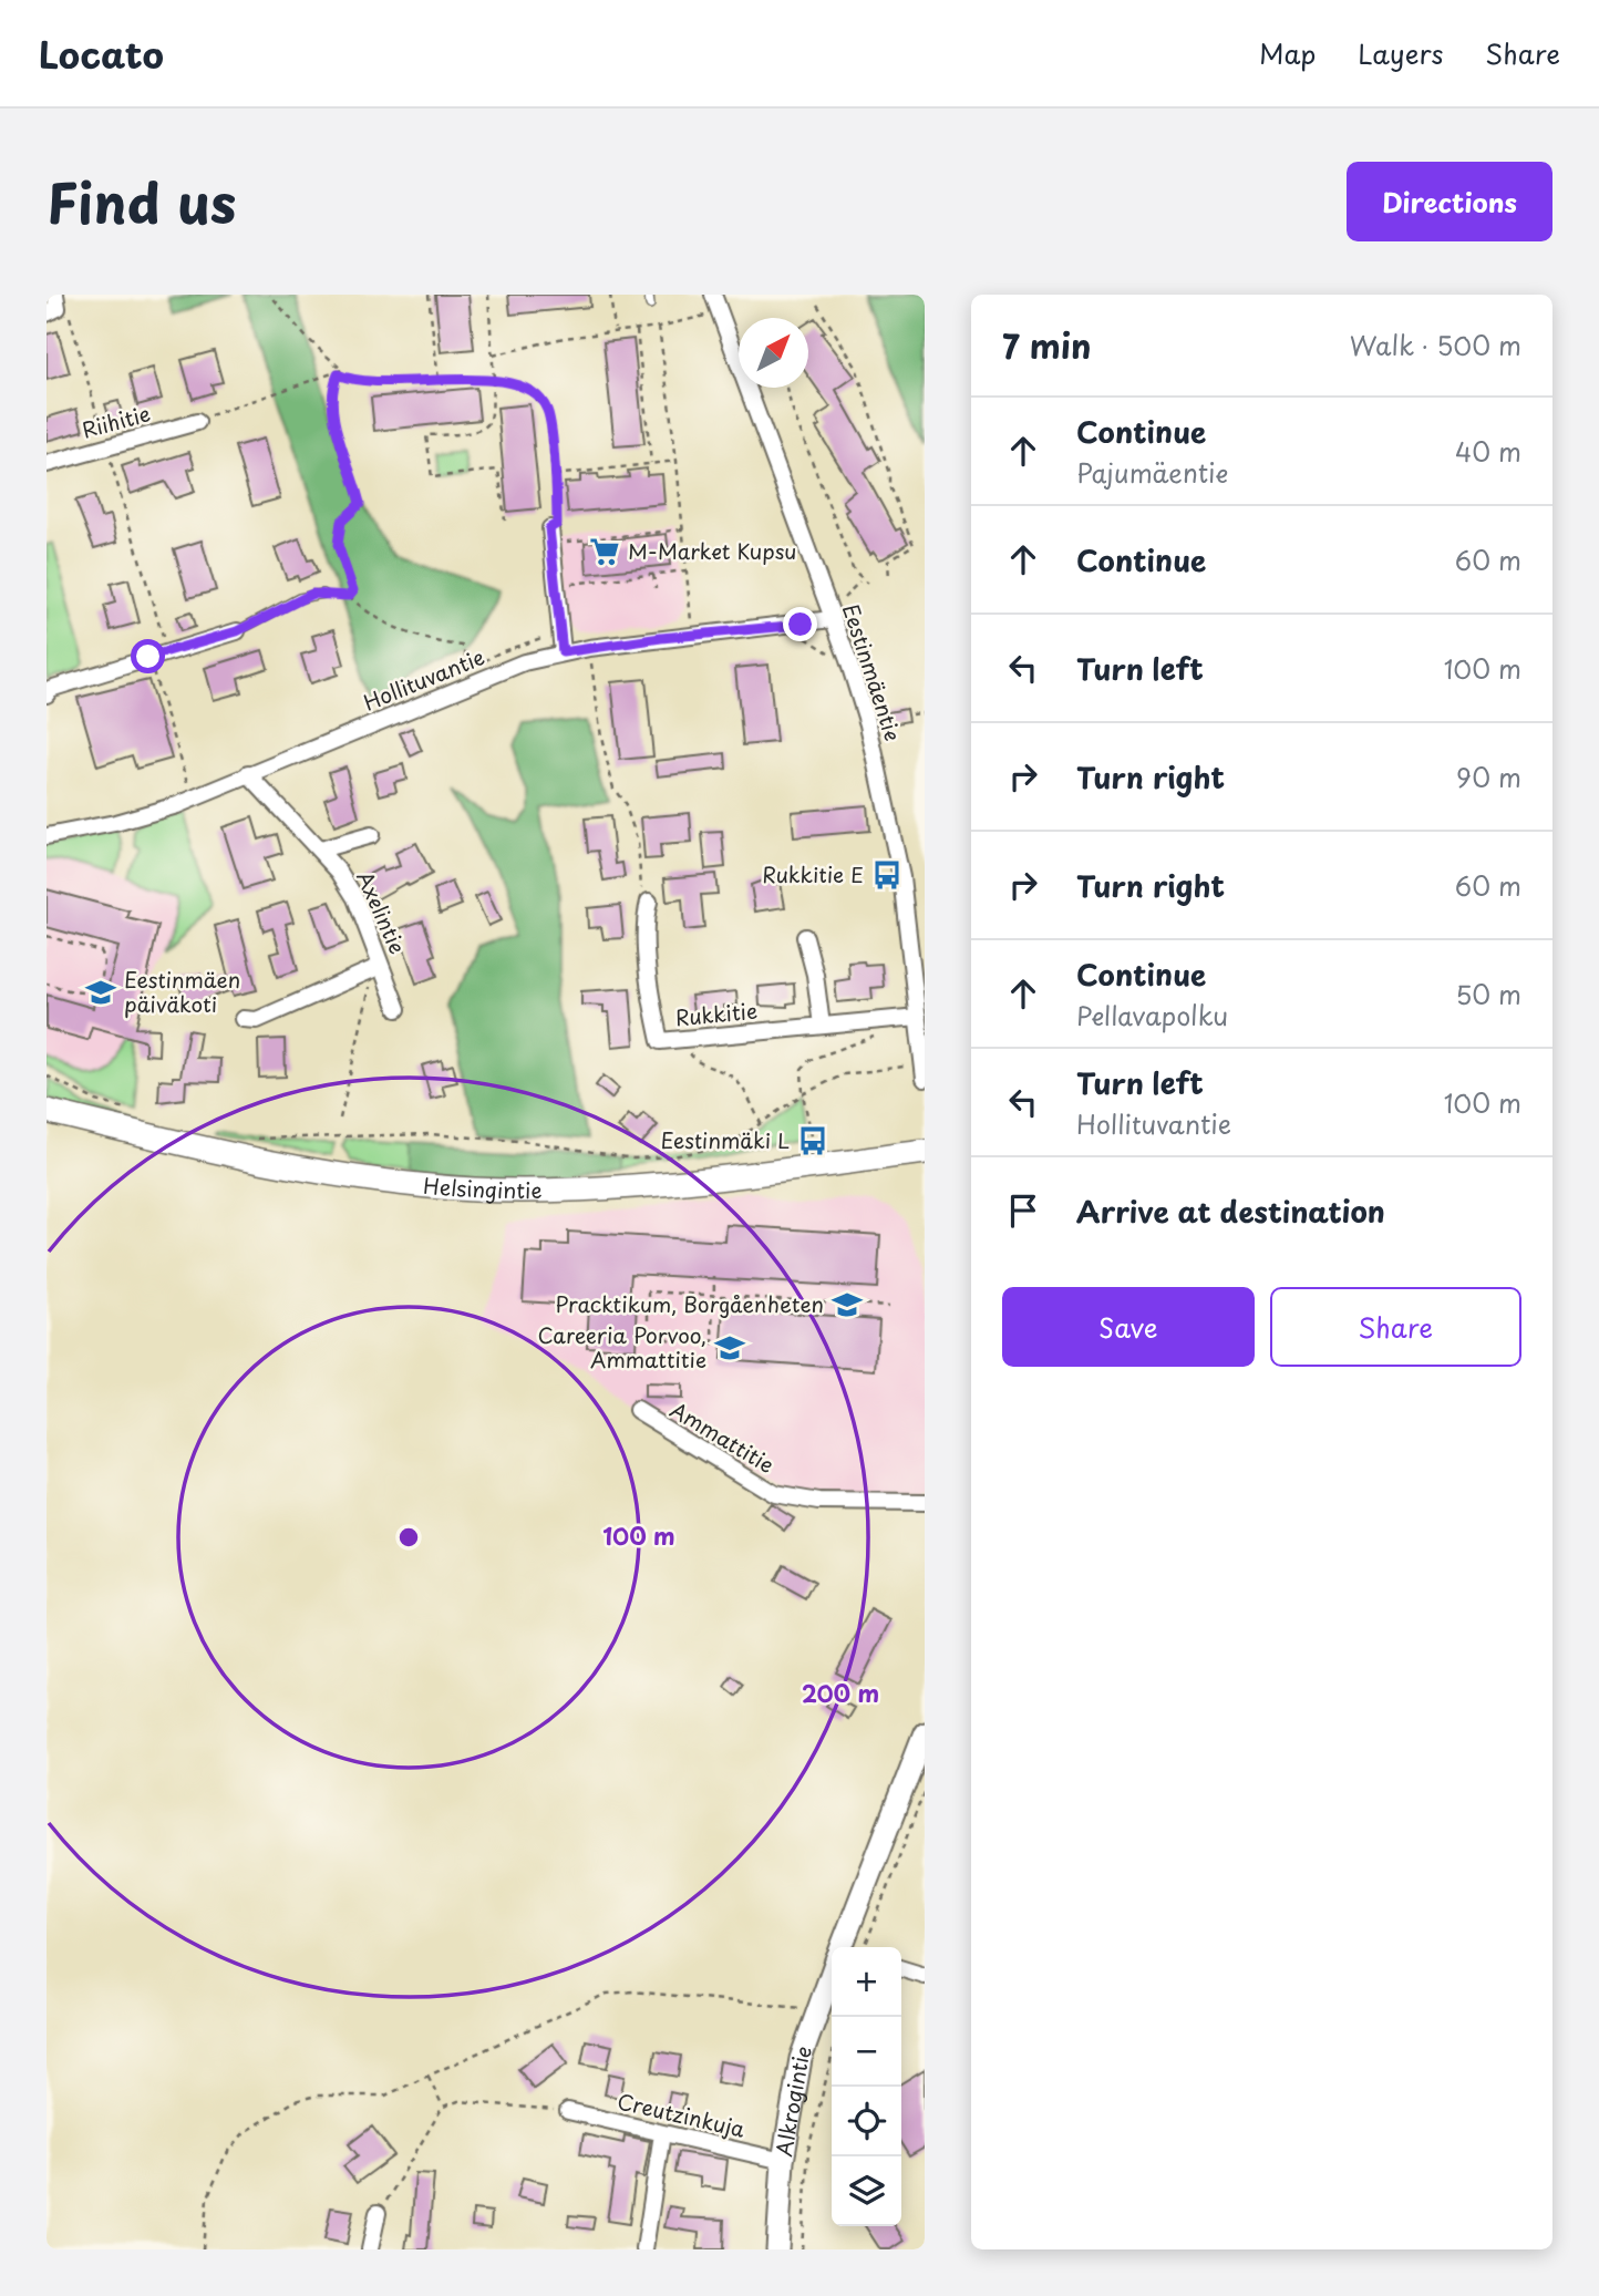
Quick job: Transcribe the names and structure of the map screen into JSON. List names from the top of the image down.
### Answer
{
  "streets": {
    "main road": ["Helsingintie"],
    "street": [
      "Riihitie",
      "Eestinmäentie",
      "Hollituvantie",
      "Axelintie",
      "Rukkitie",
      "Ammattitie",
      "Alkrogintie",
      "Creutzinkuja"
    ]
  },
  "crossings": [
    ["Eestinmäentie", "Hollituvantie"],
    ["Eestinmäentie", "Rukkitie"],
    ["Hollituvantie", "Axelintie"],
    ["Alkrogintie", "Creutzinkuja"]
  ],
  "places": {
    "supermarket": ["M-Market Kupsu"],
    "bus stop": ["Rukkitie E", "Eestinmäki L"],
    "school or university": ["Eestinmäen päiväkoti", "Pracktikum, Borgåenheten", "Careeria Porvoo, Ammattitie"]
  },
  "north": "top right",
  "page": {
    "header": "Locato",
    "nav": ["Map", "Layers", "Share"],
    "title": "Find us",
    "buttons": [
      "Directions",
      ["Save", "Share"]
    ],
    "heading": ["7 min", "Walk · 500 m"],
    "list": [
      ["Continue", "Pajumäentie", "40 m"],
      ["Continue", "60 m"],
      ["Turn left", "100 m"],
      ["Turn right", "90 m"],
      ["Turn right", "60 m"],
      ["Continue", "Pellavapolku", "50 m"],
      ["Turn left", "Hollituvantie", "100 m"],
      "Arrive at destination"
    ],
    "map_buttons": ["+", "−"]
  },
  "rings": ["100 m", "200 m"]
}
